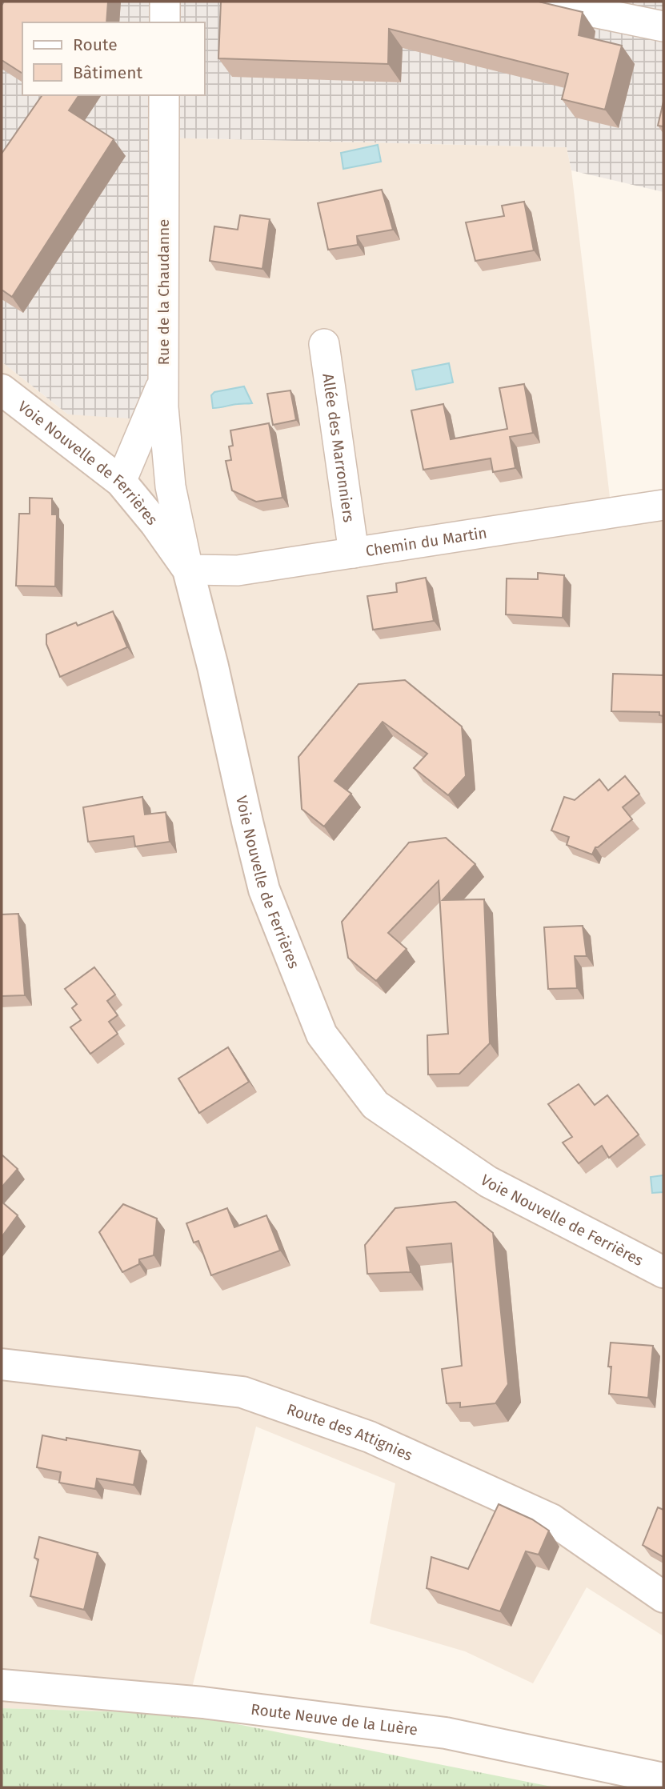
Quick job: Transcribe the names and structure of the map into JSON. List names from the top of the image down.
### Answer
{
  "streets": {
    "street": [
      "Rue de la Chaudanne",
      "Allée des Marronniers",
      "Voie Nouvelle de Ferrières",
      "Chemin du Martin",
      "Route des Attignies",
      "Route Neuve de la Luère"
    ]
  },
  "crossings": [
    ["Rue de la Chaudanne", "Voie Nouvelle de Ferrières"],
    ["Allée des Marronniers", "Chemin du Martin"],
    ["Voie Nouvelle de Ferrières", "Chemin du Martin"]
  ],
  "legend": ["Route", "Bâtiment"]
}
